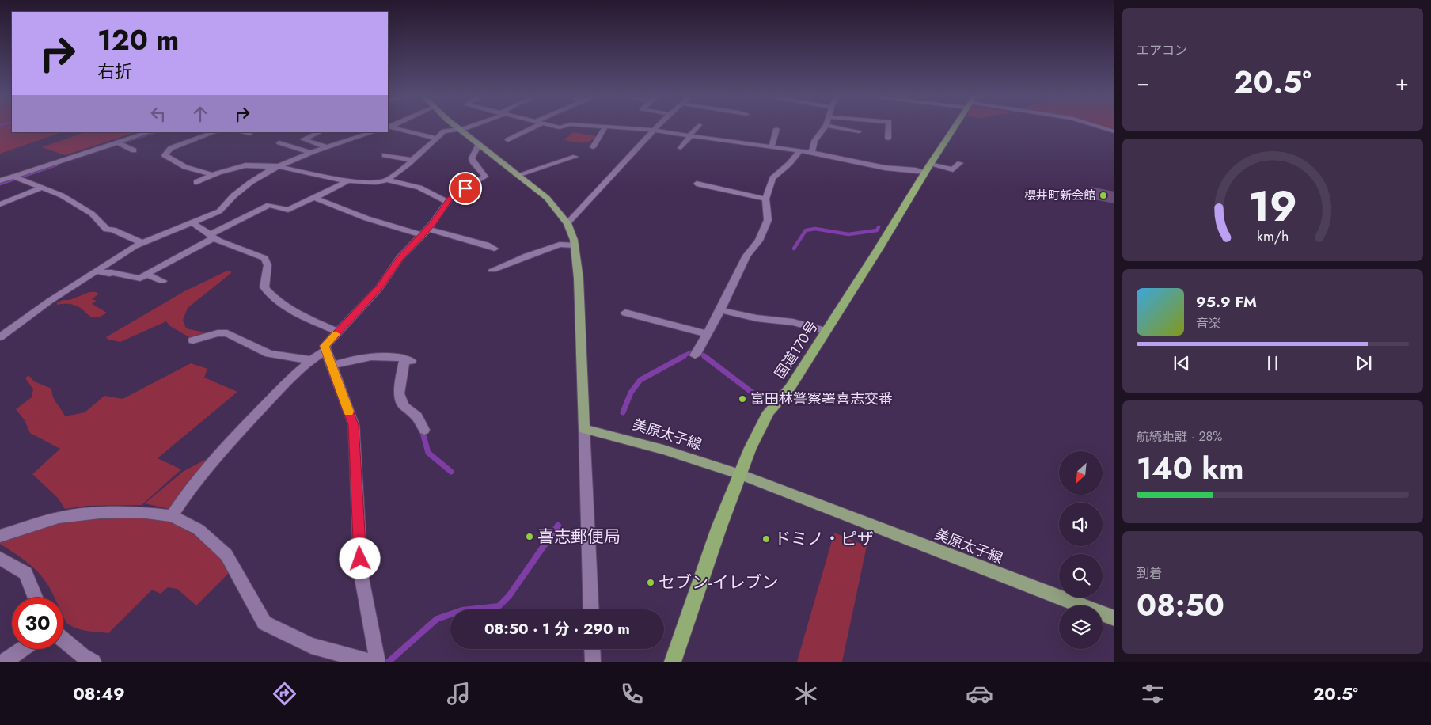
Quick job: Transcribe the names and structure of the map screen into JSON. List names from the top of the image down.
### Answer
{
  "streets": {
    "highway": ["国道170号"],
    "main road": ["美原太子線"]
  },
  "crossings": [
    ["国道170号", "美原太子線"]
  ],
  "places": [
    "櫻井町新会館",
    "富田林警察署喜志交番",
    "喜志郵便局",
    "ドミノ・ピザ",
    "セブン-イレブン"
  ],
  "north": "bottom left",
  "page": {
    "tile": [
      "エアコン",
      ["航続距離 · 28%", "140 km"],
      ["到着", "08:50"]
    ],
    "turn": ["120 m", "右折"],
    "heat": ["−", "20.5°", "+"],
    "song": ["95.9 FM", "音楽"],
    "limit": "30",
    "trip": "08:50 · 1 分 · 290 m",
    "tabs": ["08:49", "20.5°"],
    "gauge": ["19", "km/h"]
  }
}
